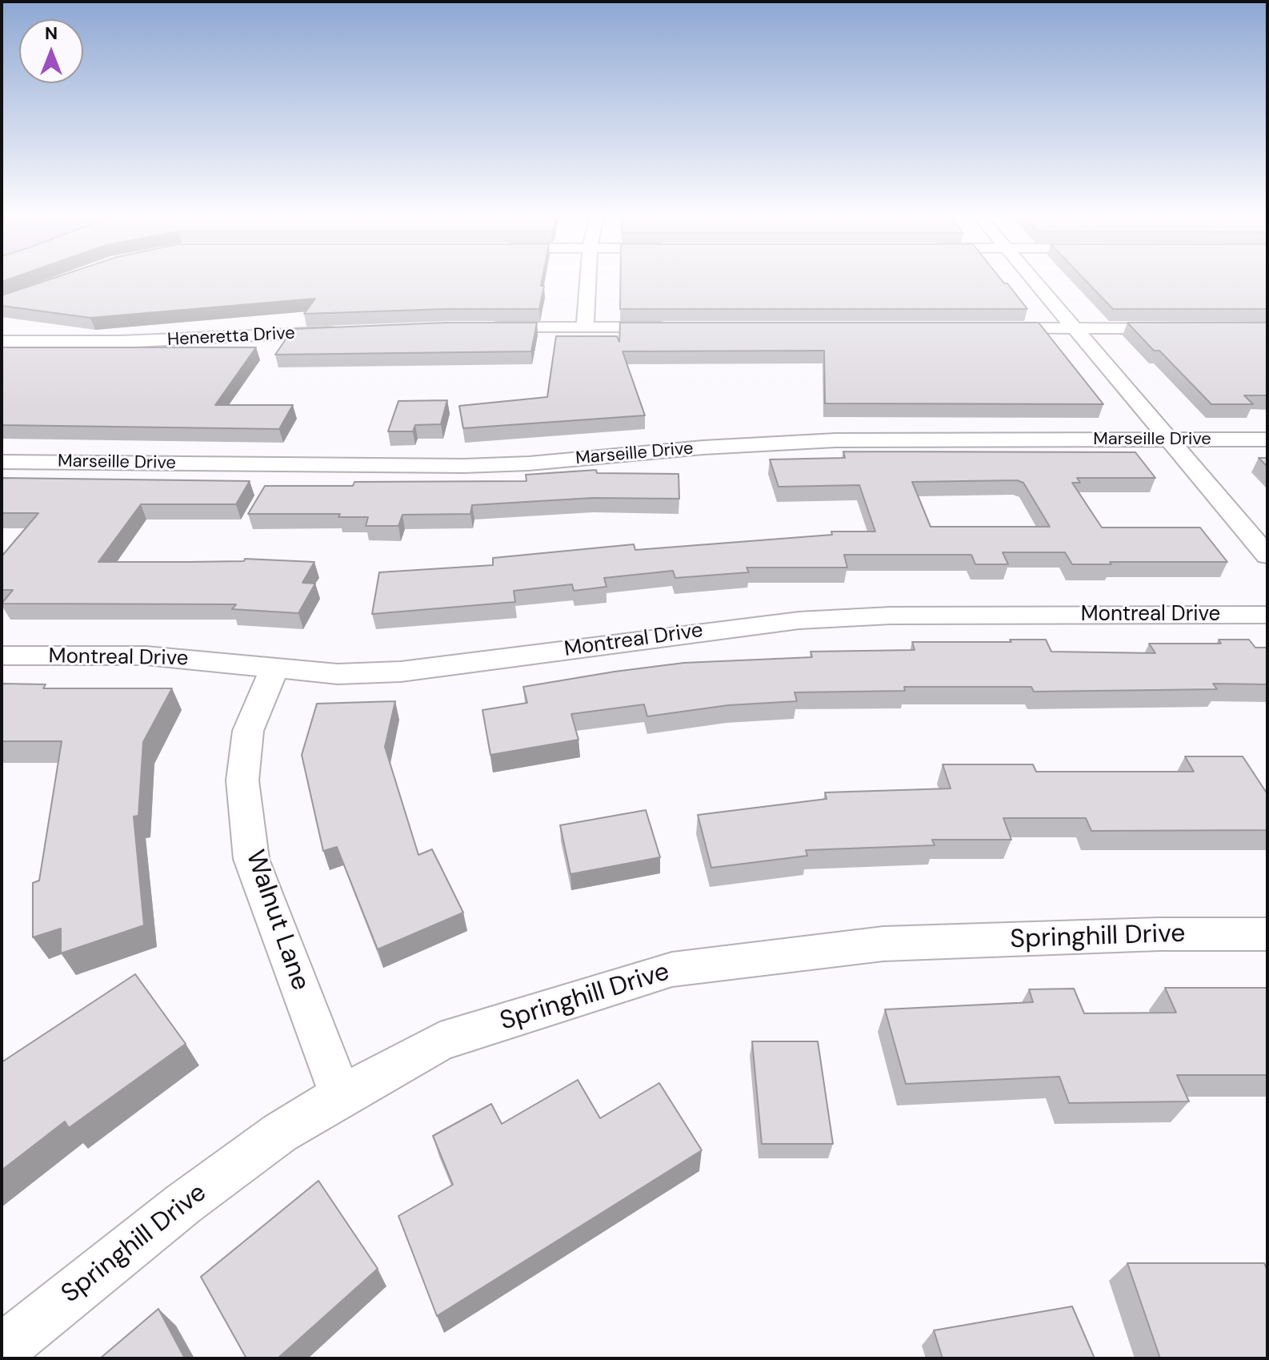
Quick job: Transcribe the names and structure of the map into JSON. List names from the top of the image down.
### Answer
{
  "streets": {
    "street": [
      "Heneretta Drive",
      "Marseille Drive",
      "Montreal Drive",
      "Walnut Lane",
      "Springhill Drive"
    ]
  },
  "crossings": [
    ["Montreal Drive", "Walnut Lane"],
    ["Walnut Lane", "Springhill Drive"]
  ],
  "north": "top"
}
